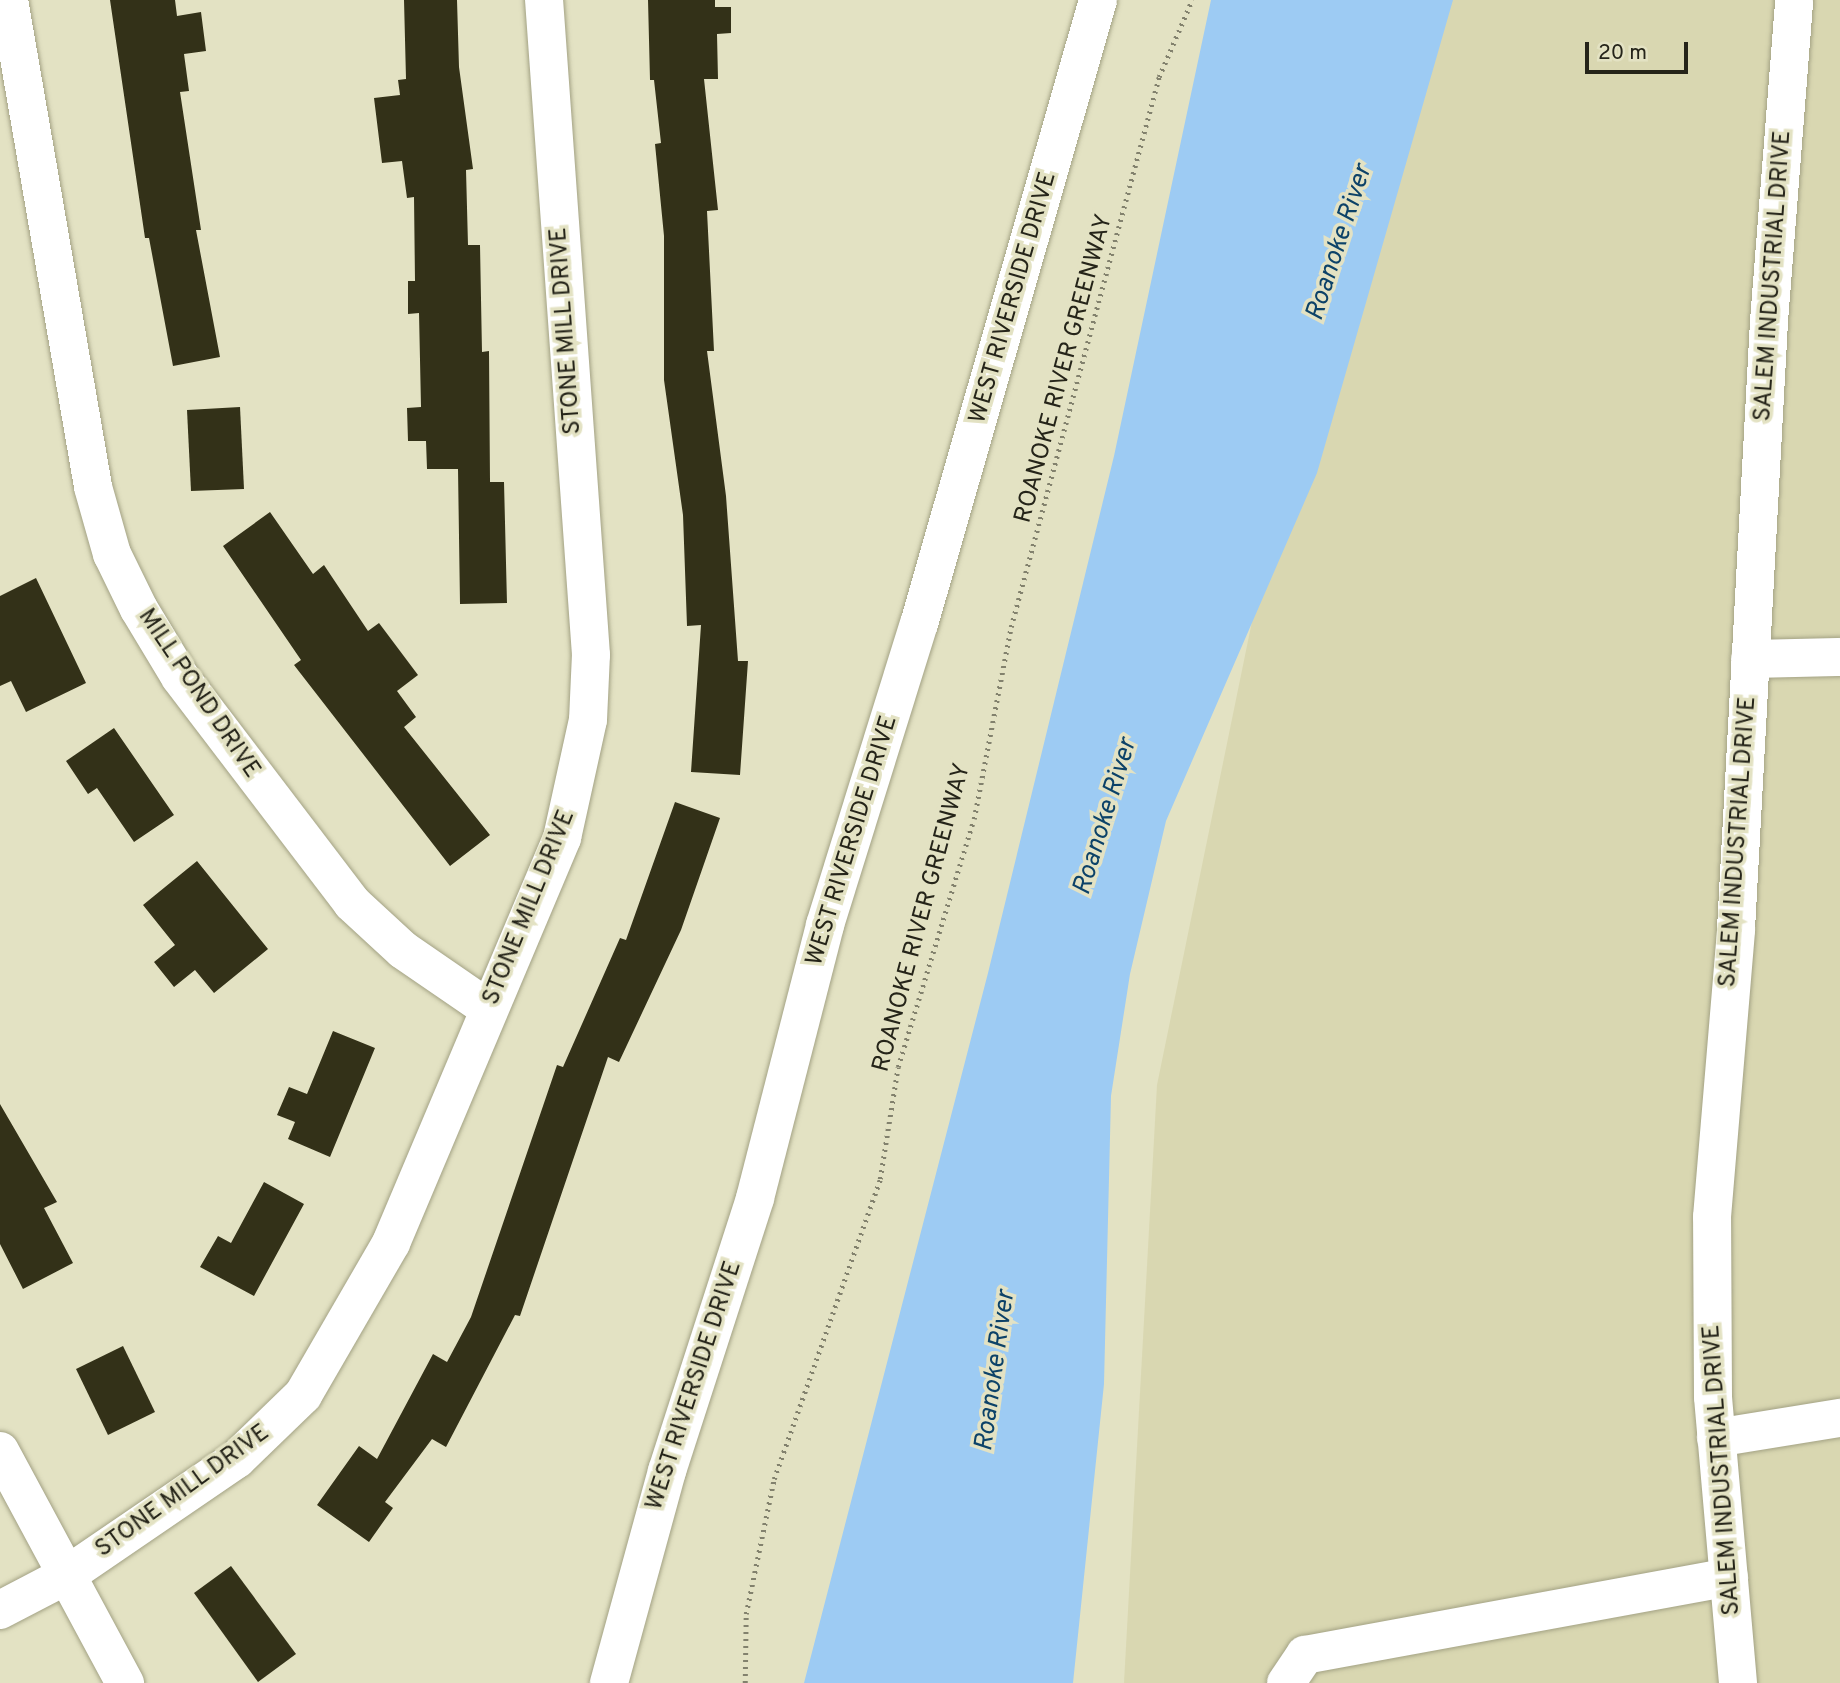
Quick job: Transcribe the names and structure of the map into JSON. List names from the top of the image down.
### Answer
{
  "streets": {
    "street": [
      "SALEM INDUSTRIAL DRIVE",
      "WEST RIVERSIDE DRIVE",
      "STONE MILL DRIVE",
      "MILL POND DRIVE"
    ],
    "path": ["ROANOKE RIVER GREENWAY"]
  },
  "crossings": [
    ["STONE MILL DRIVE", "MILL POND DRIVE"]
  ],
  "water": ["Roanoke River"],
  "scale_bar": "20 m"
}
